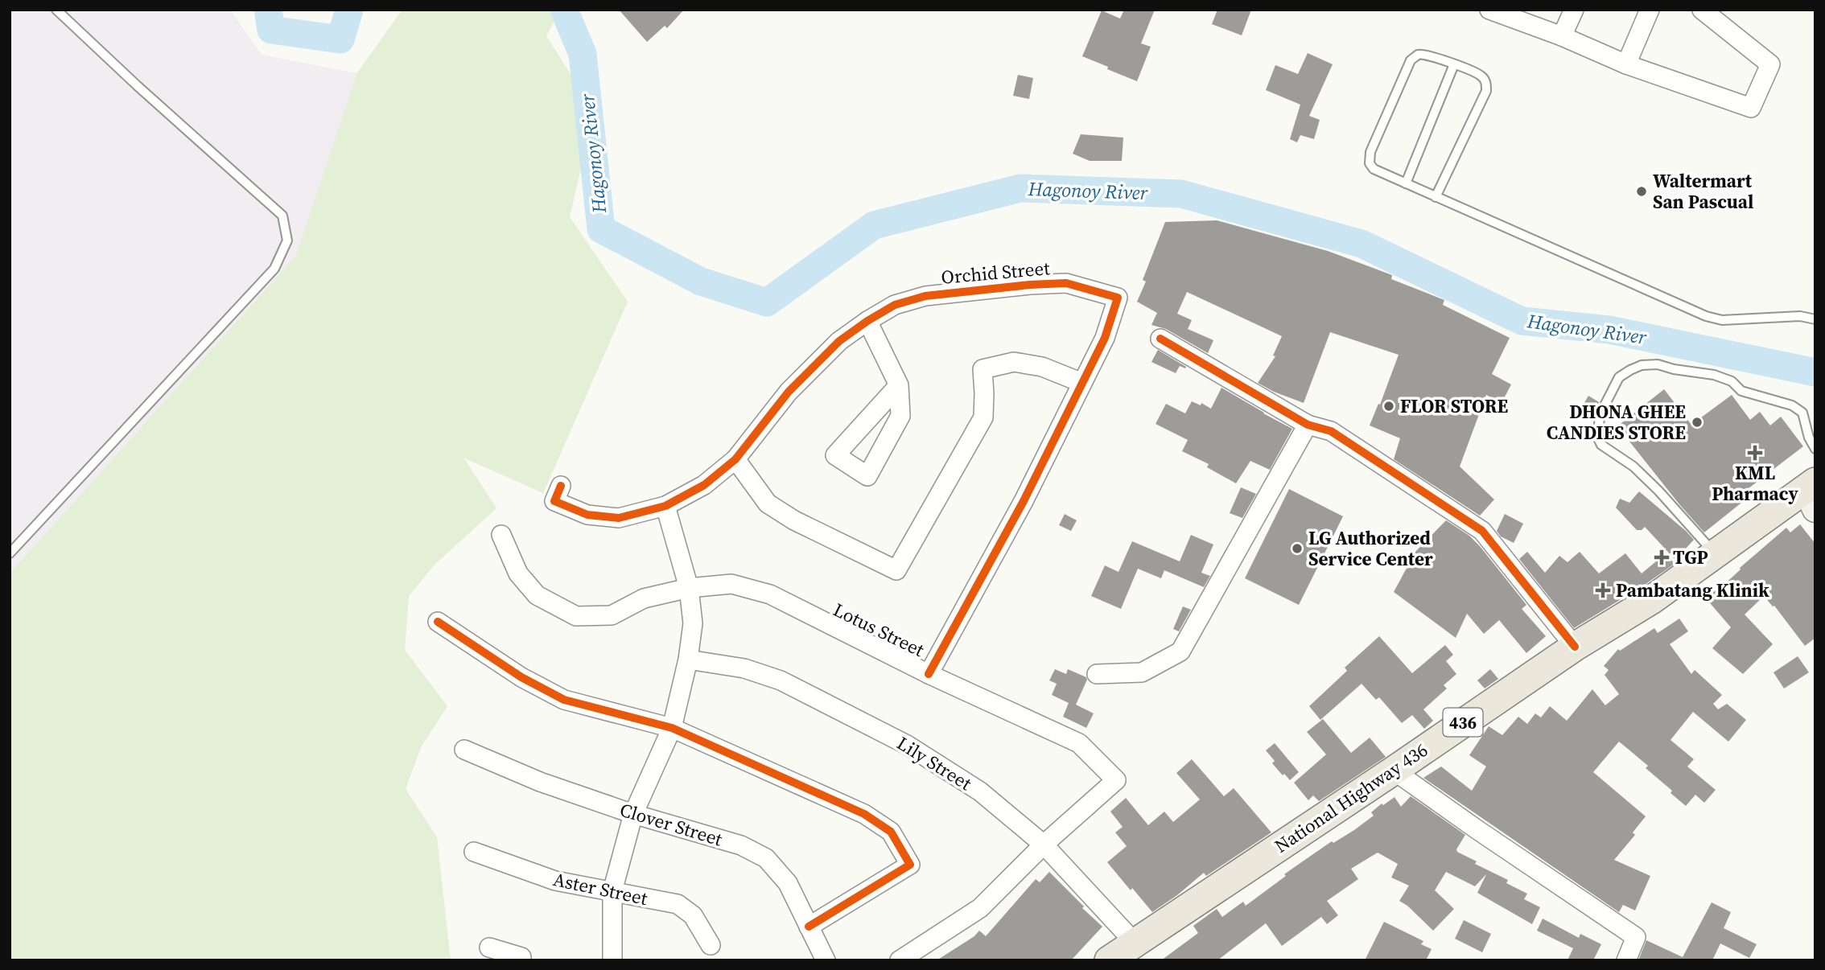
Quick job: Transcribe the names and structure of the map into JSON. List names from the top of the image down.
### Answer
{
  "streets": {
    "main road": ["436", "National Highway 436"],
    "street": [
      "Orchid Street",
      "Lotus Street",
      "Lily Street",
      "Clover Street",
      "Aster Street"
    ]
  },
  "crossings": [
    ["Orchid Street", "Lotus Street"],
    ["Lotus Street", "Lily Street"],
    ["Lily Street", "National Highway 436"]
  ],
  "water": ["Hagonoy River"],
  "places": {
    "other": [
      "Waltermart San Pascual",
      "FLOR STORE",
      "DHONA GHEE CANDIES STORE",
      "LG Authorized Service Center"
    ],
    "health": ["KML Pharmacy", "TGP", "Pambatang Klinik"]
  }
}
